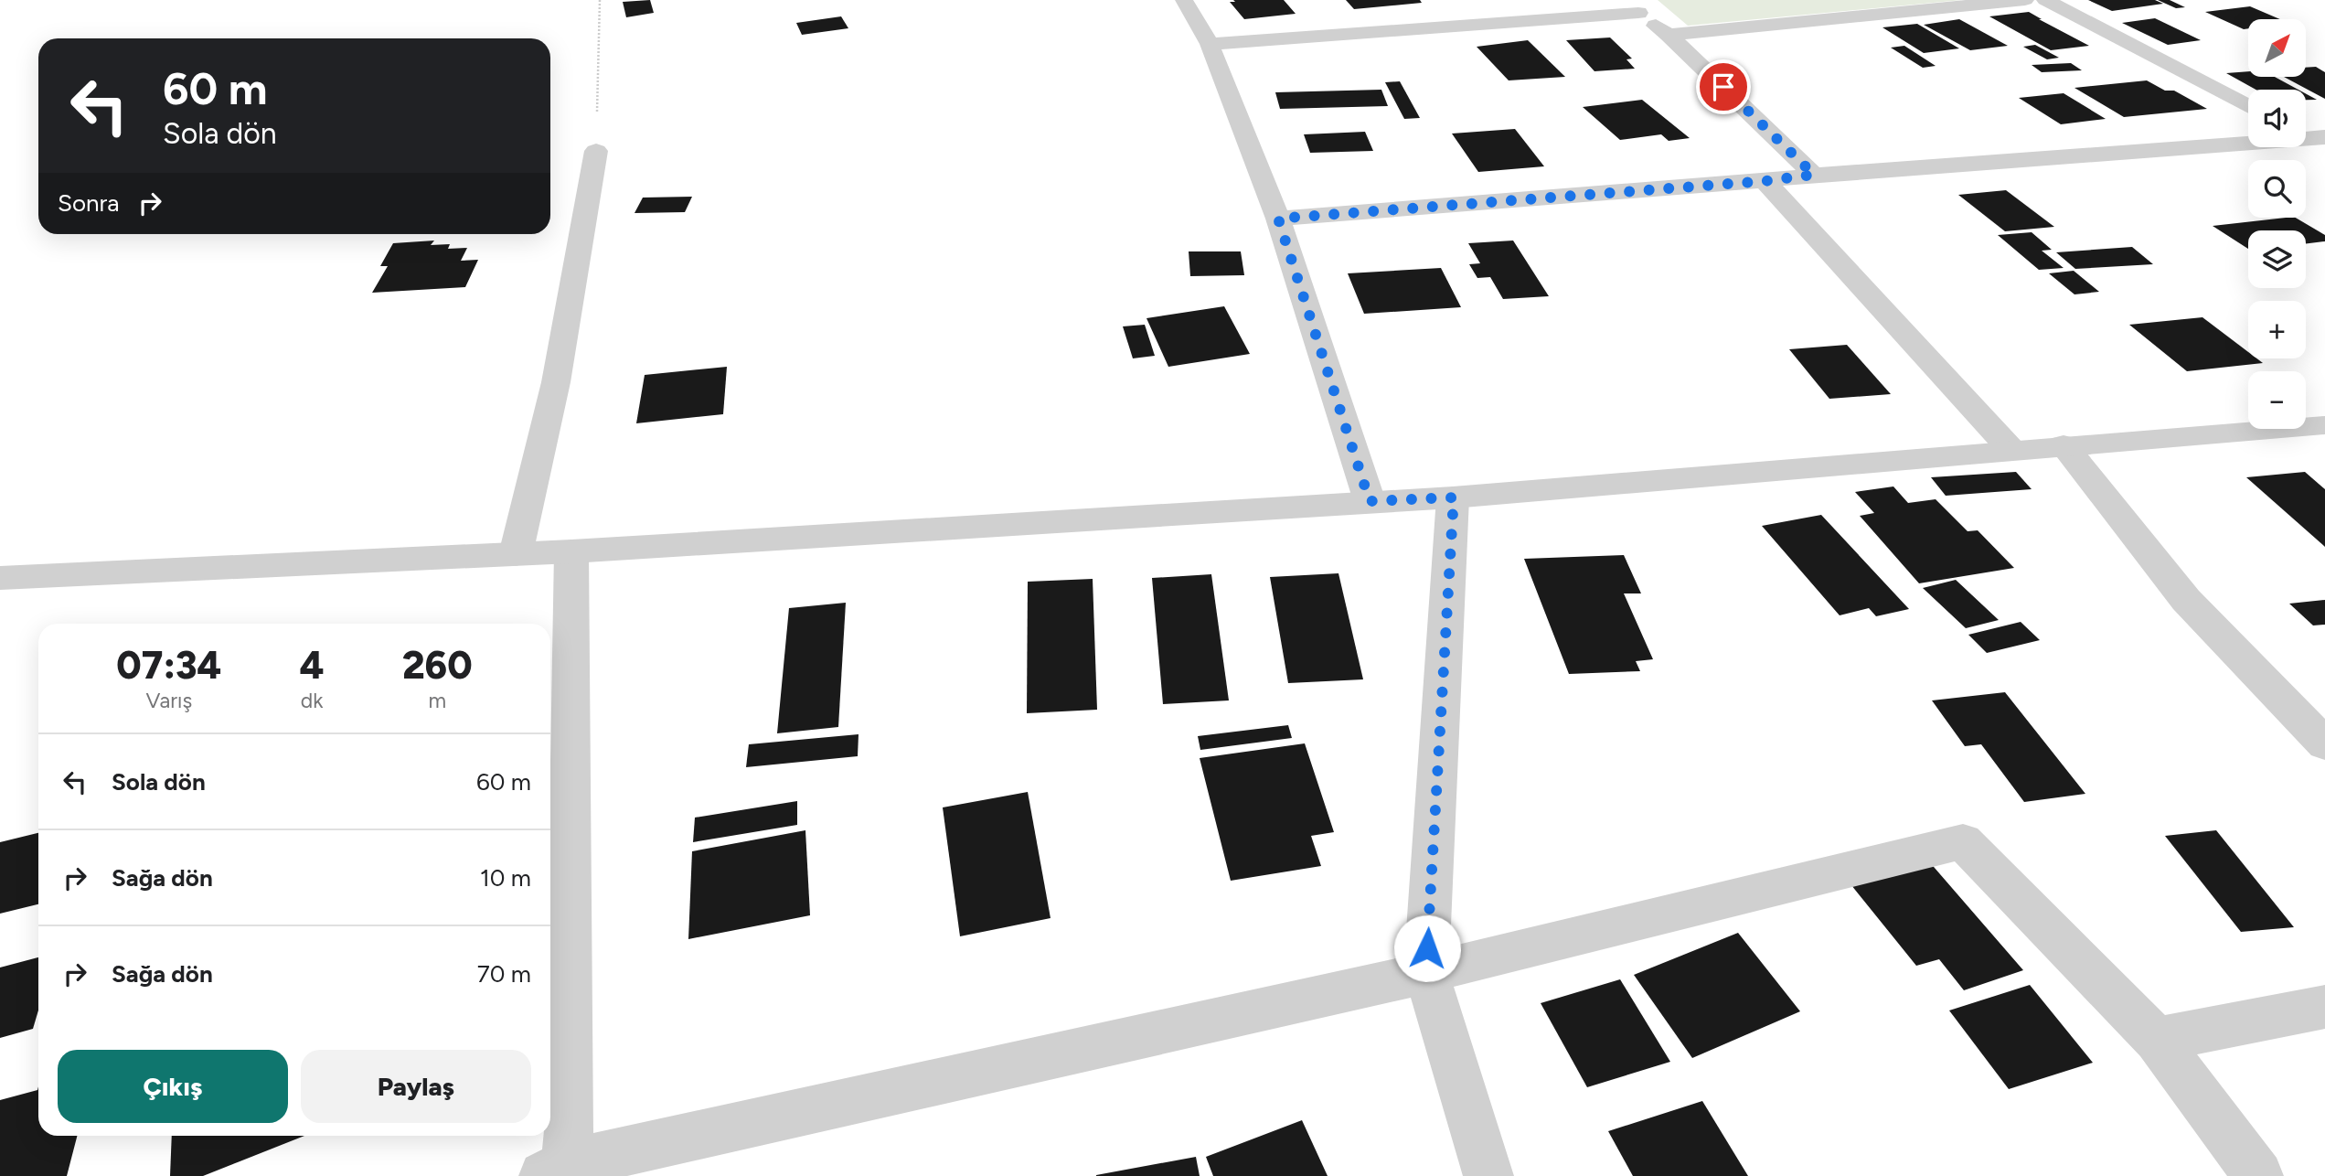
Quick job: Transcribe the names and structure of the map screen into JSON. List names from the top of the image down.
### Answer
{
  "north": "top right",
  "page": {
    "map_buttons": ["+", "−"],
    "turn": ["60 m", "Sola dön"],
    "then": "Sonra",
    "eta": [
      "07:34",
      "Varış",
      "4",
      "dk",
      "260",
      "m"
    ],
    "list": [
      {
        "name": "Sola dön",
        "value": "60 m"
      },
      {
        "name": "Sağa dön",
        "value": "10 m"
      },
      {
        "name": "Sağa dön",
        "value": "70 m"
      }
    ],
    "buttons": ["Çıkış", "Paylaş"]
  }
}
